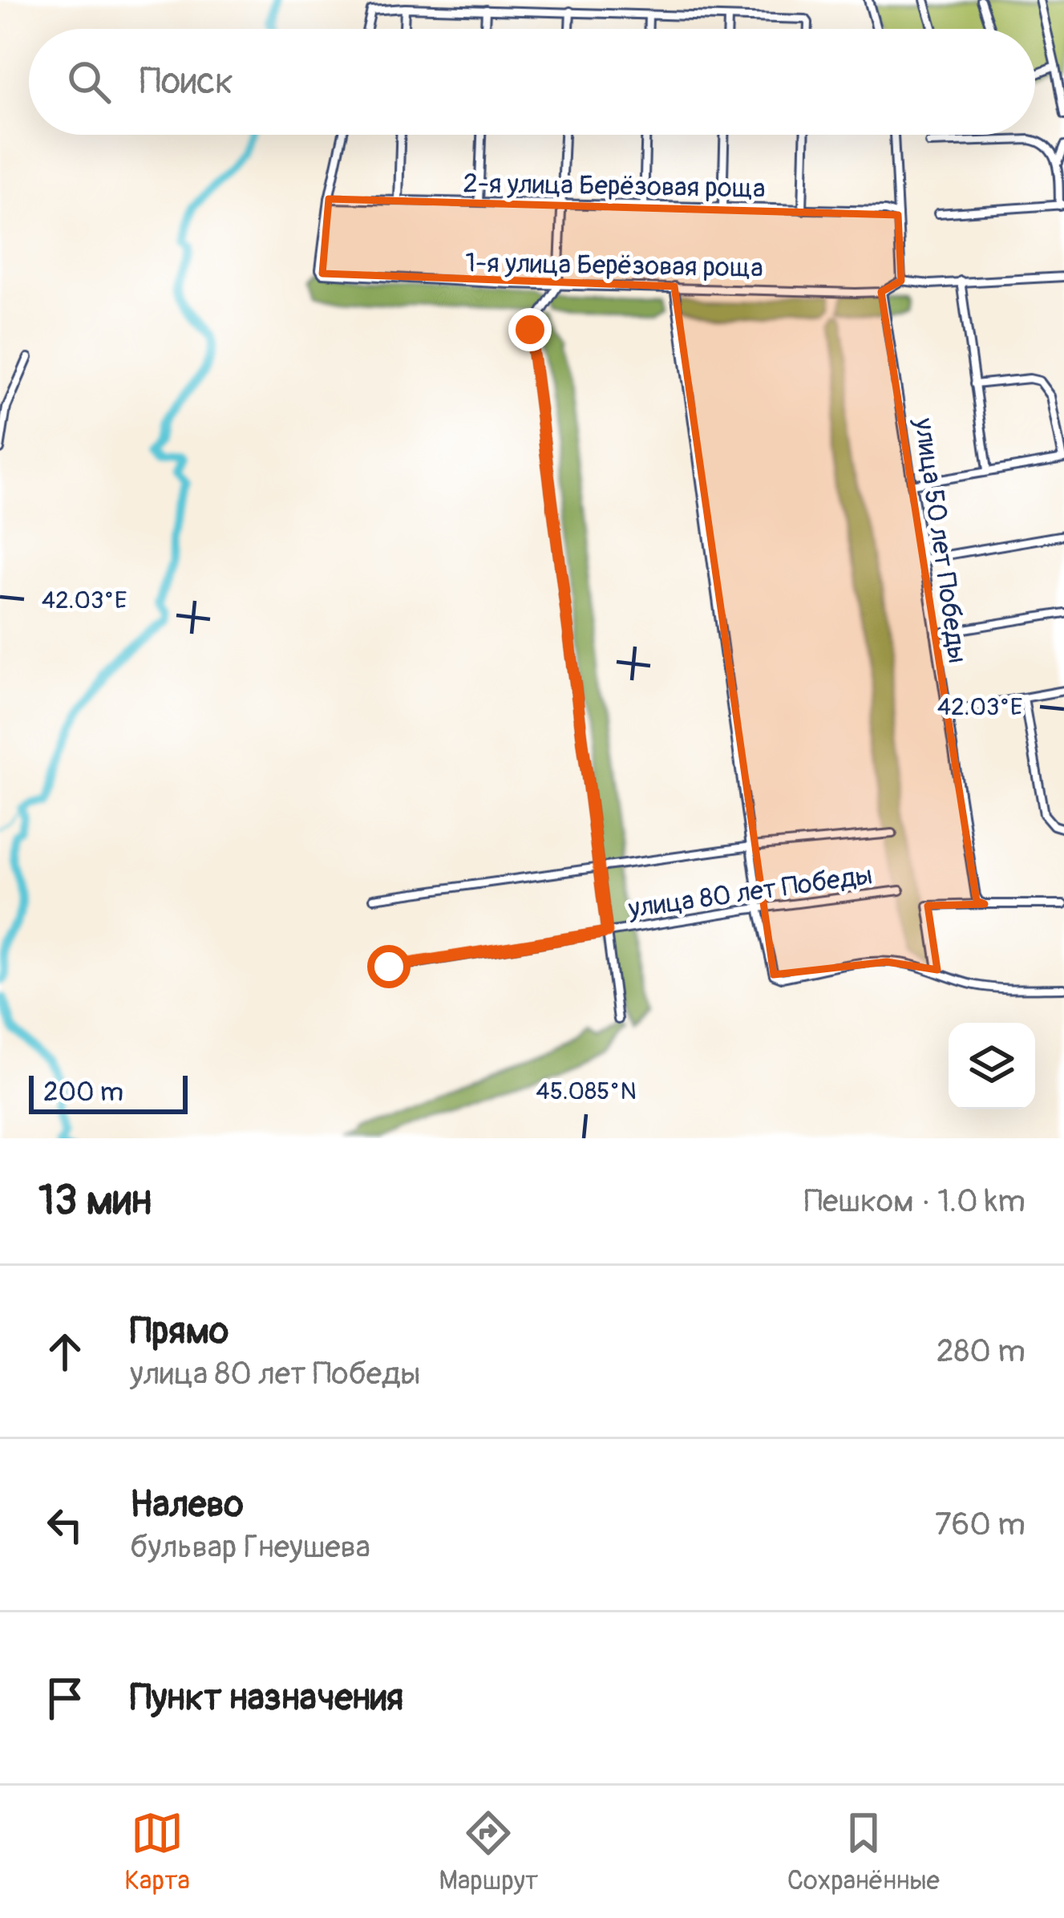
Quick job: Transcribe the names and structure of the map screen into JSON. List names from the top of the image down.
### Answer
{
  "streets": {
    "street": [
      "2-я улица Берёзовая роща",
      "1-я улица Берёзовая роща",
      "улица 50 лет Победы",
      "улица 80 лет Победы"
    ]
  },
  "crossings": [
    ["2-я улица Берёзовая роща", "1-я улица Берёзовая роща"],
    ["1-я улица Берёзовая роща", "улица 50 лет Победы"]
  ],
  "scale_bar": "200 m",
  "page": {
    "search": "Поиск",
    "scale": "200 m",
    "heading": ["13 мин", "Пешком · 1.0 km"],
    "list": [
      ["Прямо", "улица 80 лет Победы", "280 m"],
      ["Налево", "бульвар Гнеушева", "760 m"],
      "Пункт назначения"
    ],
    "nav": ["Карта", "Маршрут", "Сохранённые"]
  },
  "coordinates": ["42.03°E", "45.085°N"]
}
